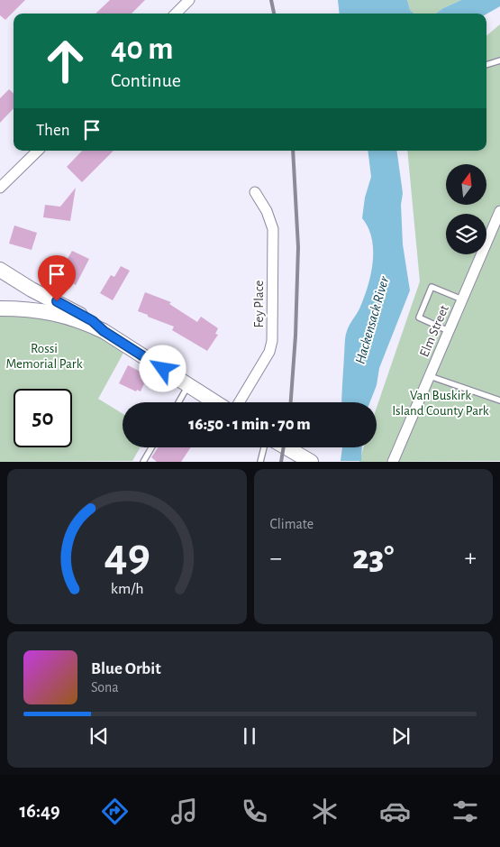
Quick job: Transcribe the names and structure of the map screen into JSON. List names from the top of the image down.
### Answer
{
  "streets": {
    "street": ["Fey Place", "Elm Street"]
  },
  "water": ["Hackensack River"],
  "parks": ["Rossi Memorial Park", "Van Buskirk Island County Park"],
  "north": "top",
  "page": {
    "turn": ["40 m", "Continue"],
    "then": "Then",
    "limit": "50",
    "trip": "16:50 · 1 min · 70 m",
    "tile": "Climate",
    "heat": ["−", "23°", "+"],
    "song": ["Blue Orbit", "Sona"],
    "tabs": "16:49",
    "gauge": ["49", "km/h"]
  }
}
